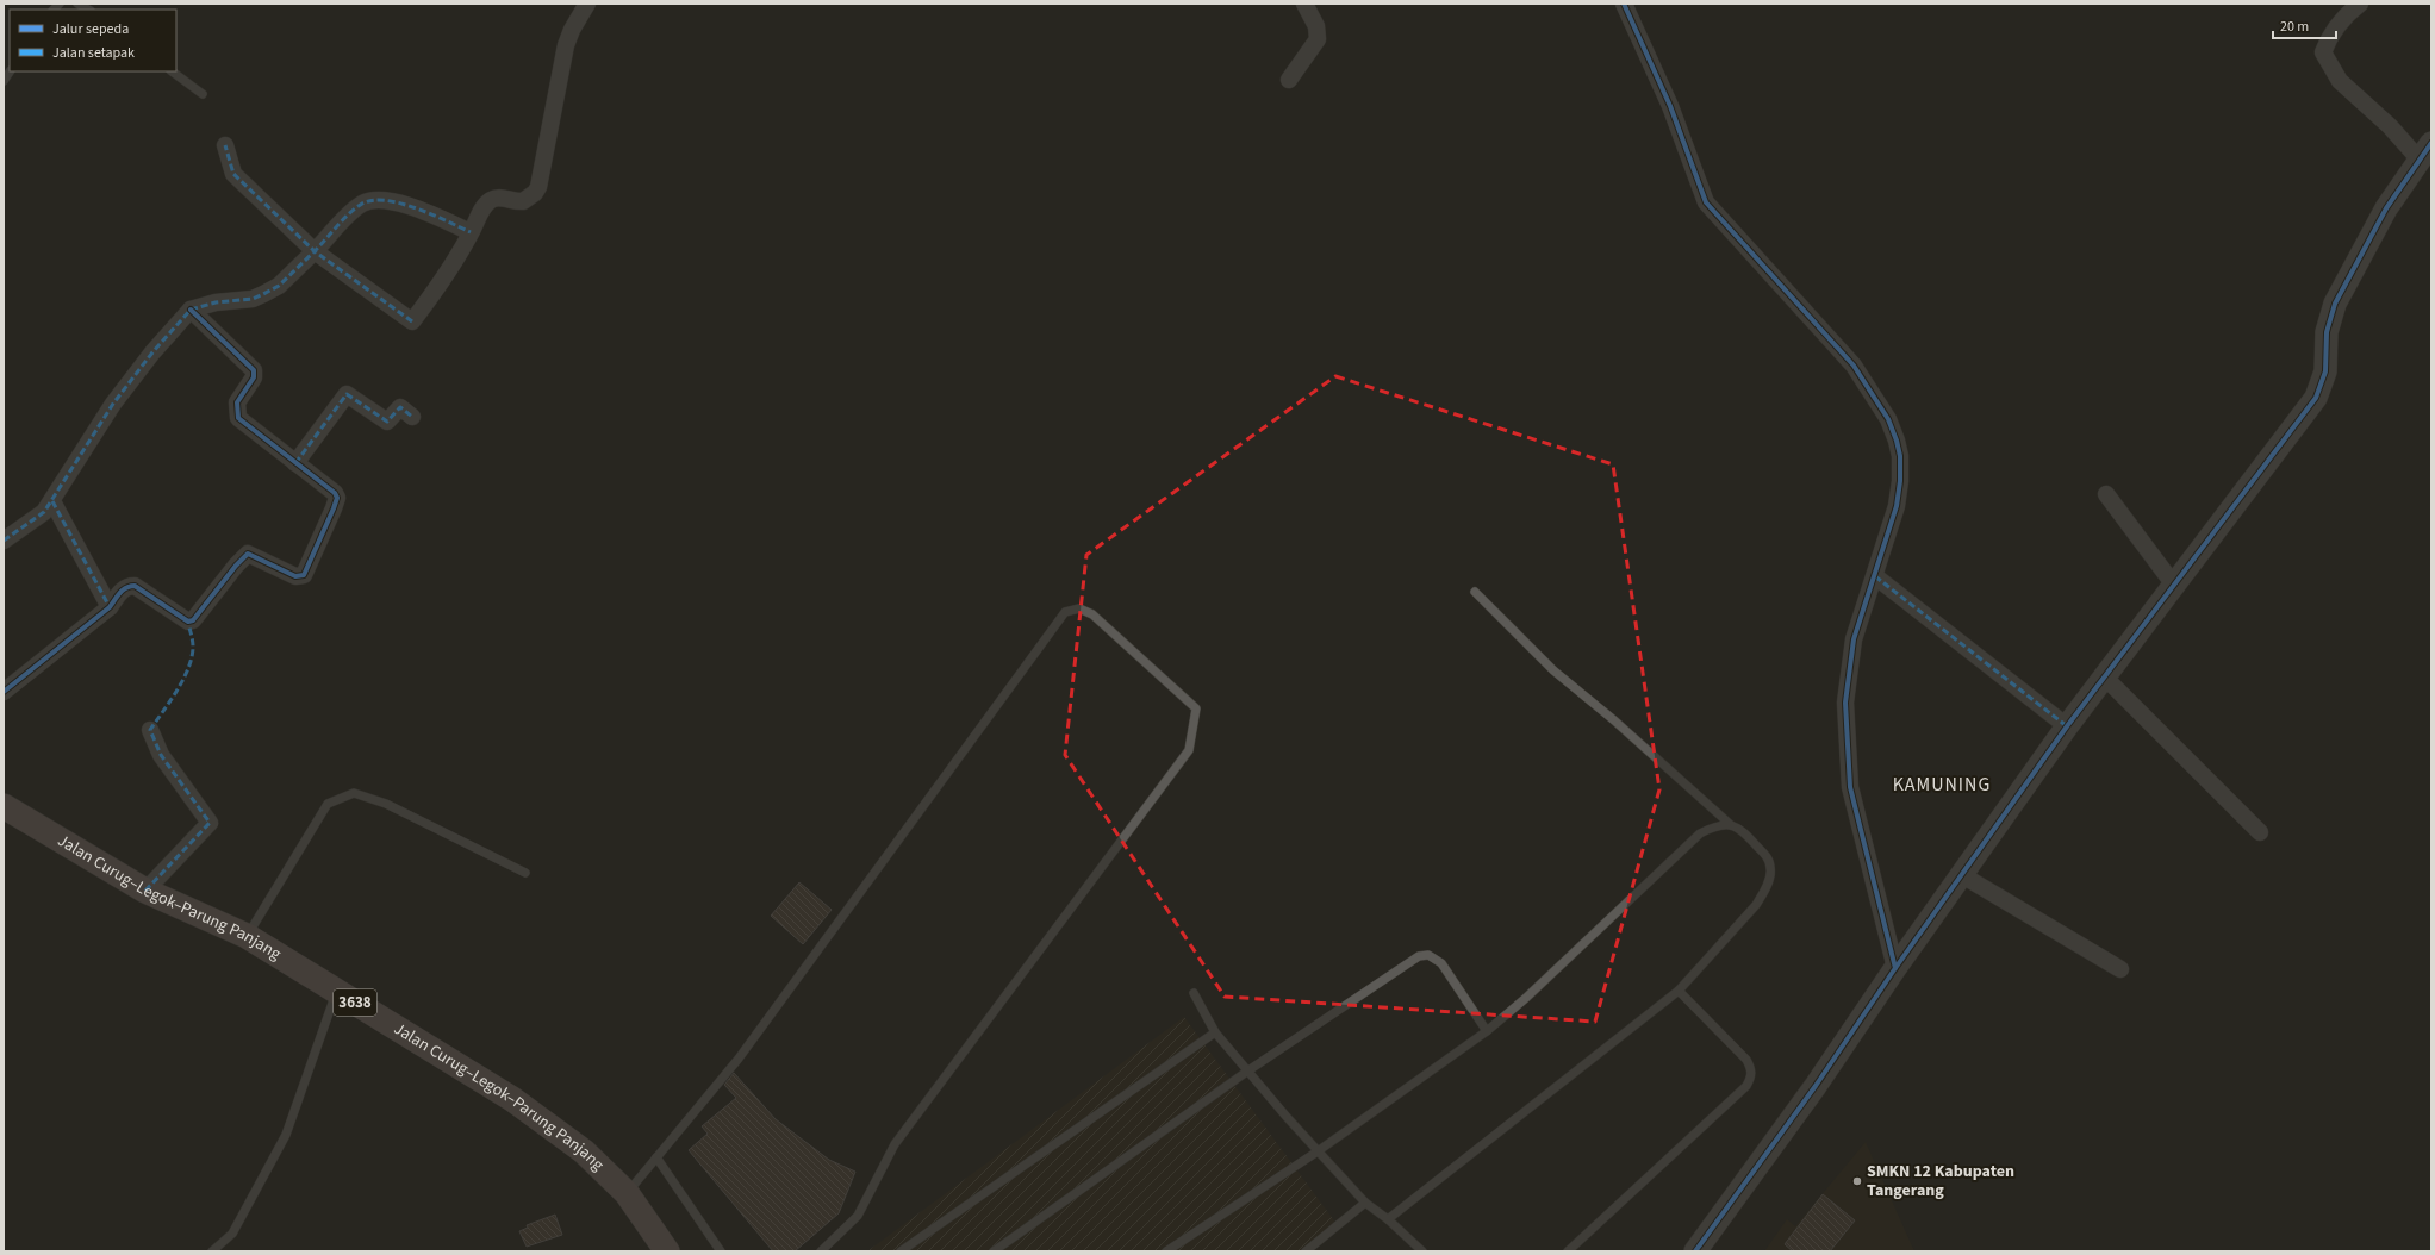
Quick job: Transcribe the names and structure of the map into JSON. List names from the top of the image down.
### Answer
{
  "streets": {
    "main road": ["Jalan Curug–Legok–Parung Panjang", "3638"]
  },
  "districts": ["KAMUNING"],
  "places": ["SMKN 12 Kabupaten Tangerang"],
  "legend": ["Jalur sepeda", "Jalan setapak"],
  "scale_bar": "20 m"
}
